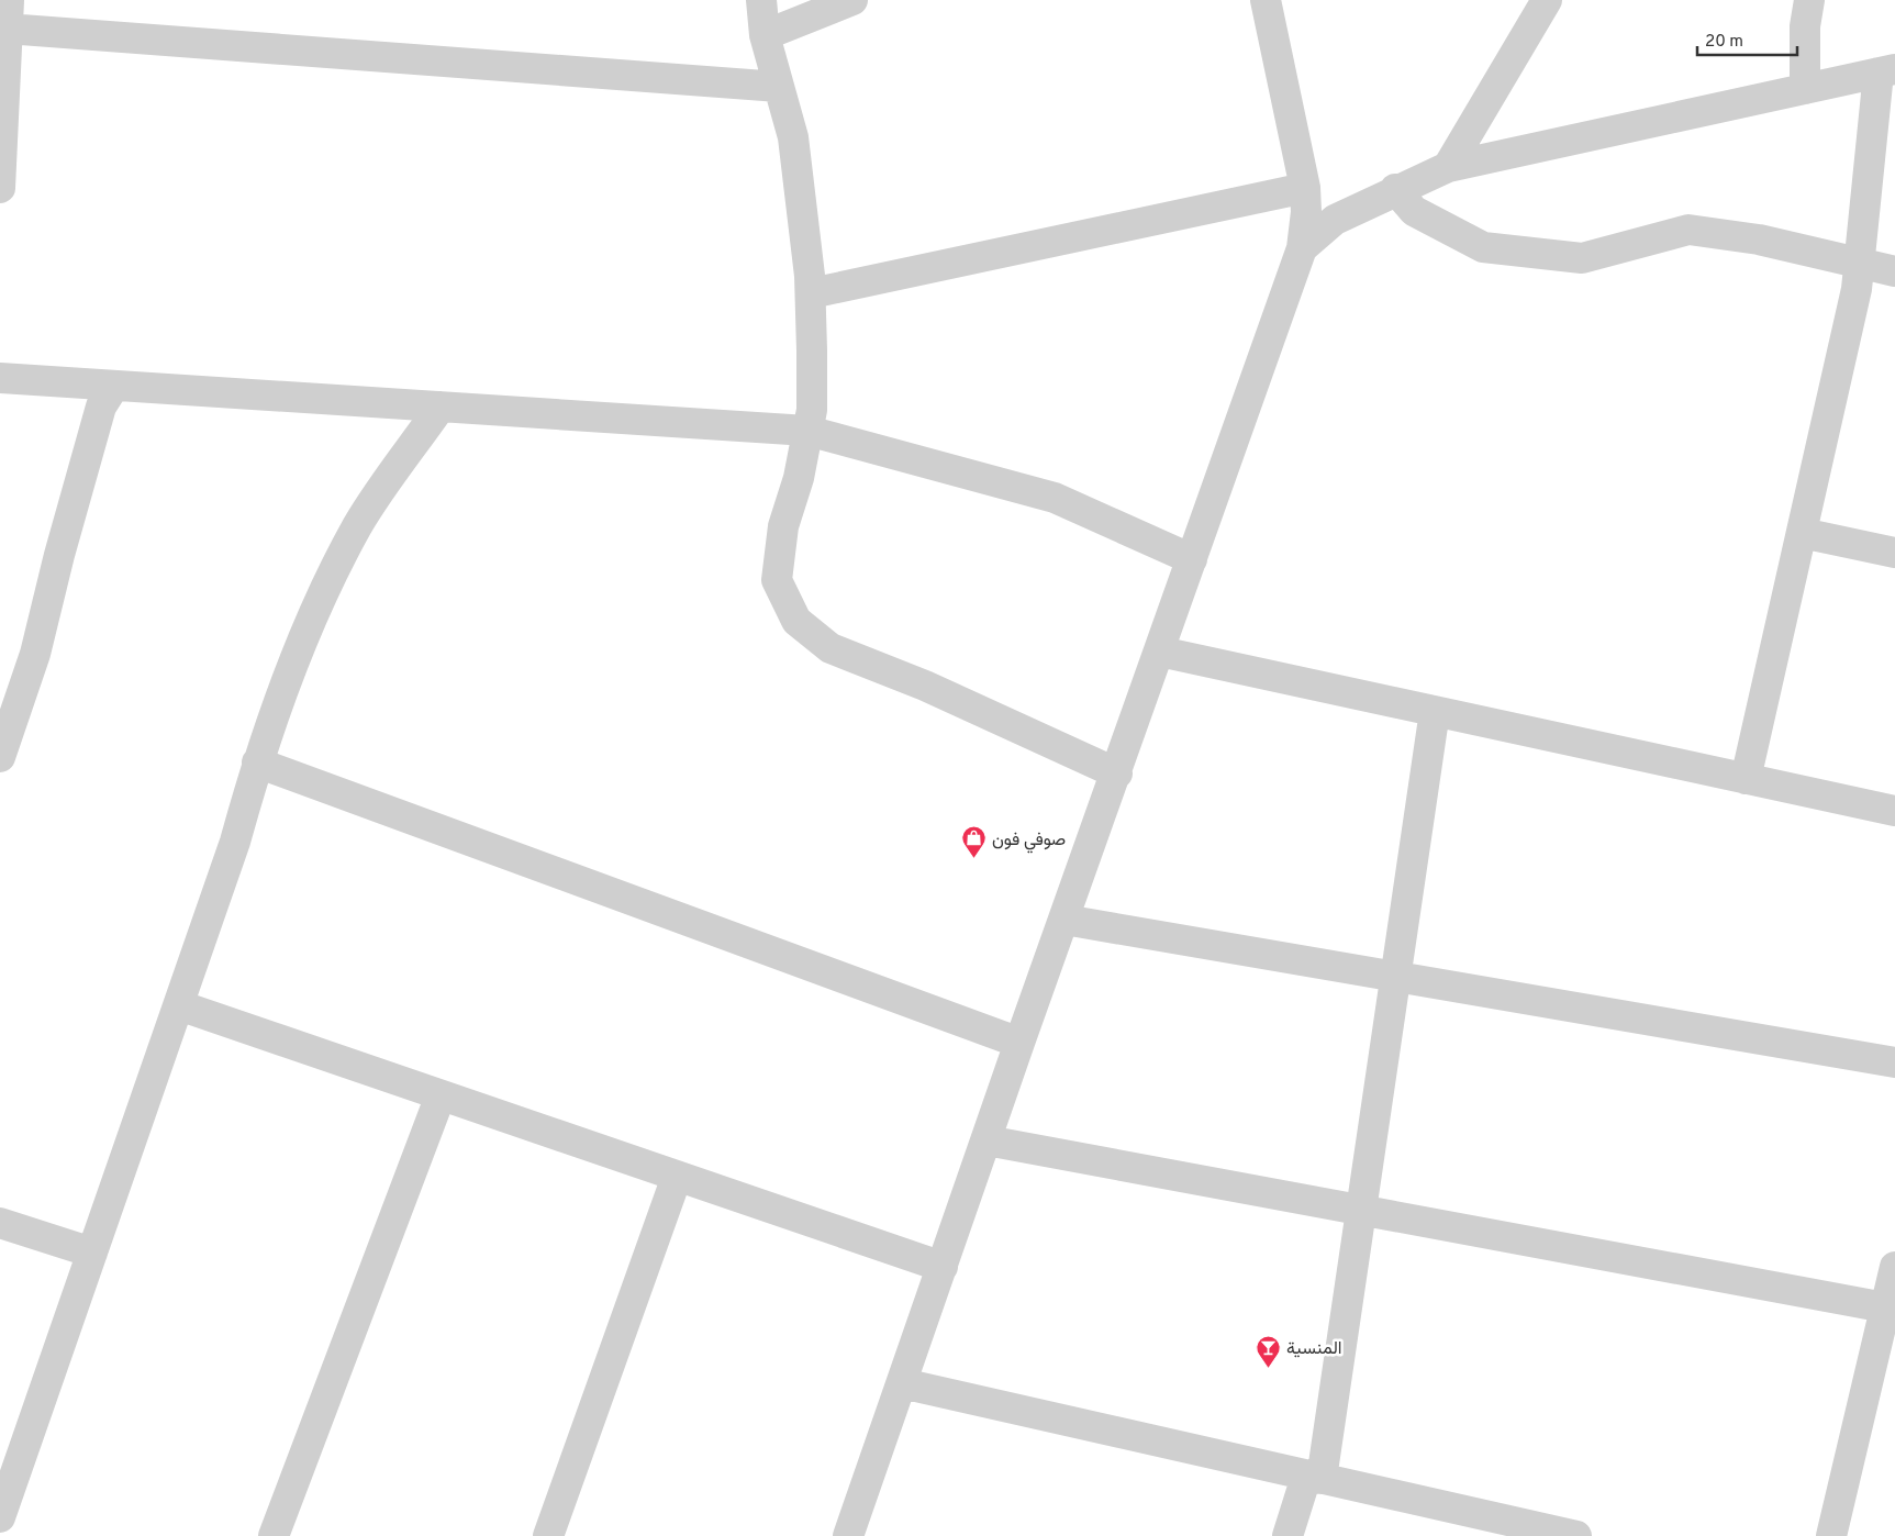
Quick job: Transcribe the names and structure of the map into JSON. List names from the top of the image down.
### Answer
{
  "places": {
    "shop": ["صوفي فون"],
    "bar": ["المنسية"]
  },
  "scale_bar": "20 m"
}
